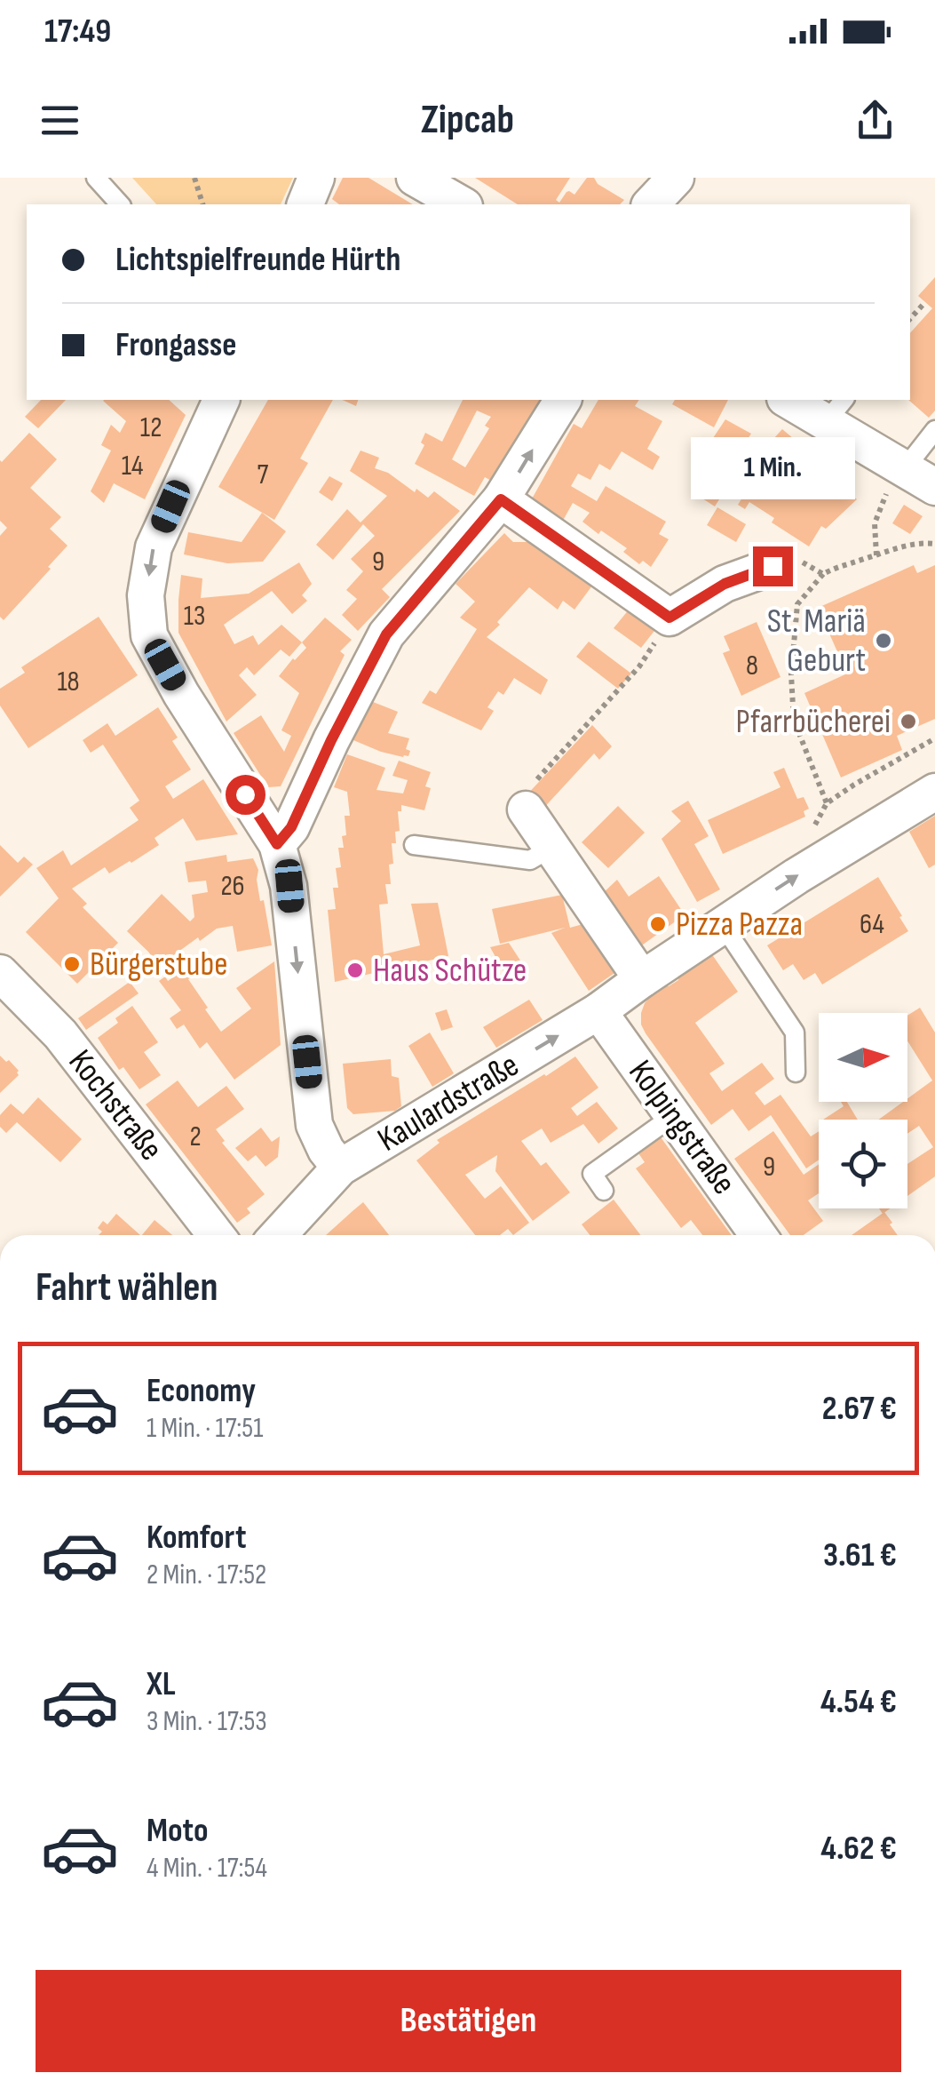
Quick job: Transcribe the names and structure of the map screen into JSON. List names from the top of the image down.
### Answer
{
  "streets": {
    "street": ["Kaulardstraße", "Kochstraße", "Kolpingstraße"]
  },
  "crossings": [
    ["Kaulardstraße", "Kolpingstraße"]
  ],
  "one_way": ["Kaulardstraße"],
  "places": [
    "St. Mariä Geburt",
    "Pfarrbücherei",
    "Pizza Pazza",
    "Bürgerstube",
    "Haus Schütze"
  ],
  "house_numbers": [
    "12",
    "14",
    "7",
    "9",
    "13",
    "8",
    "18",
    "26",
    "64",
    "2",
    "9"
  ],
  "north": "right",
  "page": {
    "status": "17:49",
    "header": "Zipcab",
    "banner": ["Lichtspielfreunde Hürth", "Frongasse"],
    "bubble": "1 Min.",
    "heading": "Fahrt wählen",
    "list": [
      {
        "name": "Economy",
        "note": "1 Min. · 17:51",
        "value": "2.67 €"
      },
      {
        "name": "Komfort",
        "note": "2 Min. · 17:52",
        "value": "3.61 €"
      },
      {
        "name": "XL",
        "note": "3 Min. · 17:53",
        "value": "4.54 €"
      },
      {
        "name": "Moto",
        "note": "4 Min. · 17:54",
        "value": "4.62 €"
      }
    ],
    "buttons": "Bestätigen"
  }
}
